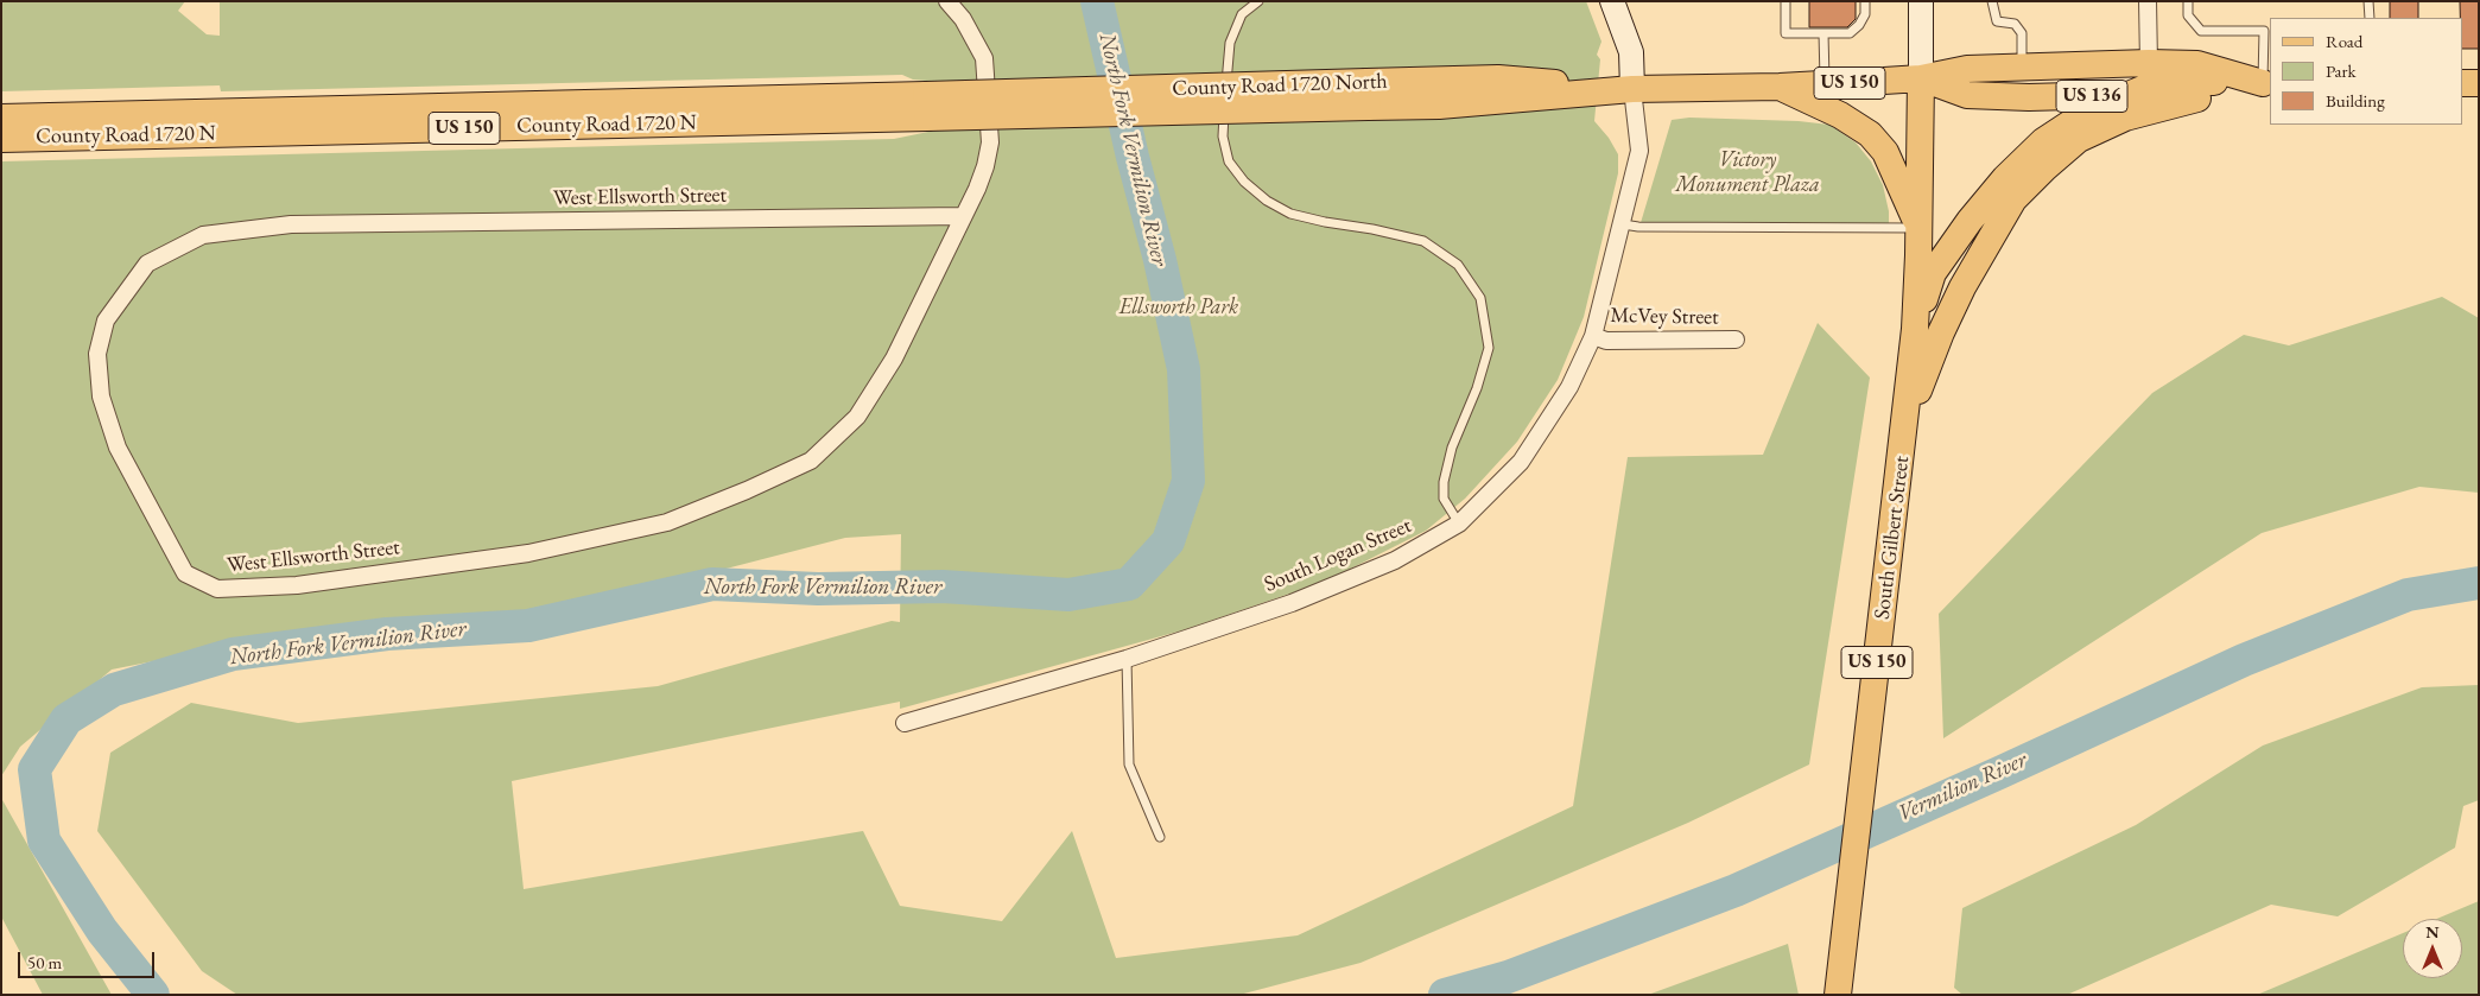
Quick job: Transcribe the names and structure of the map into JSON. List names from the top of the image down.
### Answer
{
  "streets": {
    "main road": [
      "US 150",
      "County Road 1720 North",
      "US 136",
      "County Road 1720 N",
      "South Gilbert Street"
    ],
    "street": ["West Ellsworth Street", "McVey Street", "South Logan Street"]
  },
  "crossings": [
    ["County Road 1720 North", "US 136"],
    ["County Road 1720 North", "County Road 1720 N"],
    ["County Road 1720 North", "South Gilbert Street"],
    ["County Road 1720 North", "South Logan Street"],
    ["US 136", "South Gilbert Street"],
    ["McVey Street", "South Logan Street"]
  ],
  "water": ["North Fork Vermilion River", "Vermilion River"],
  "parks": ["Victory Monument Plaza", "Ellsworth Park"],
  "legend": ["Road", "Park", "Building"],
  "scale_bar": "50 m",
  "north": "top"
}
